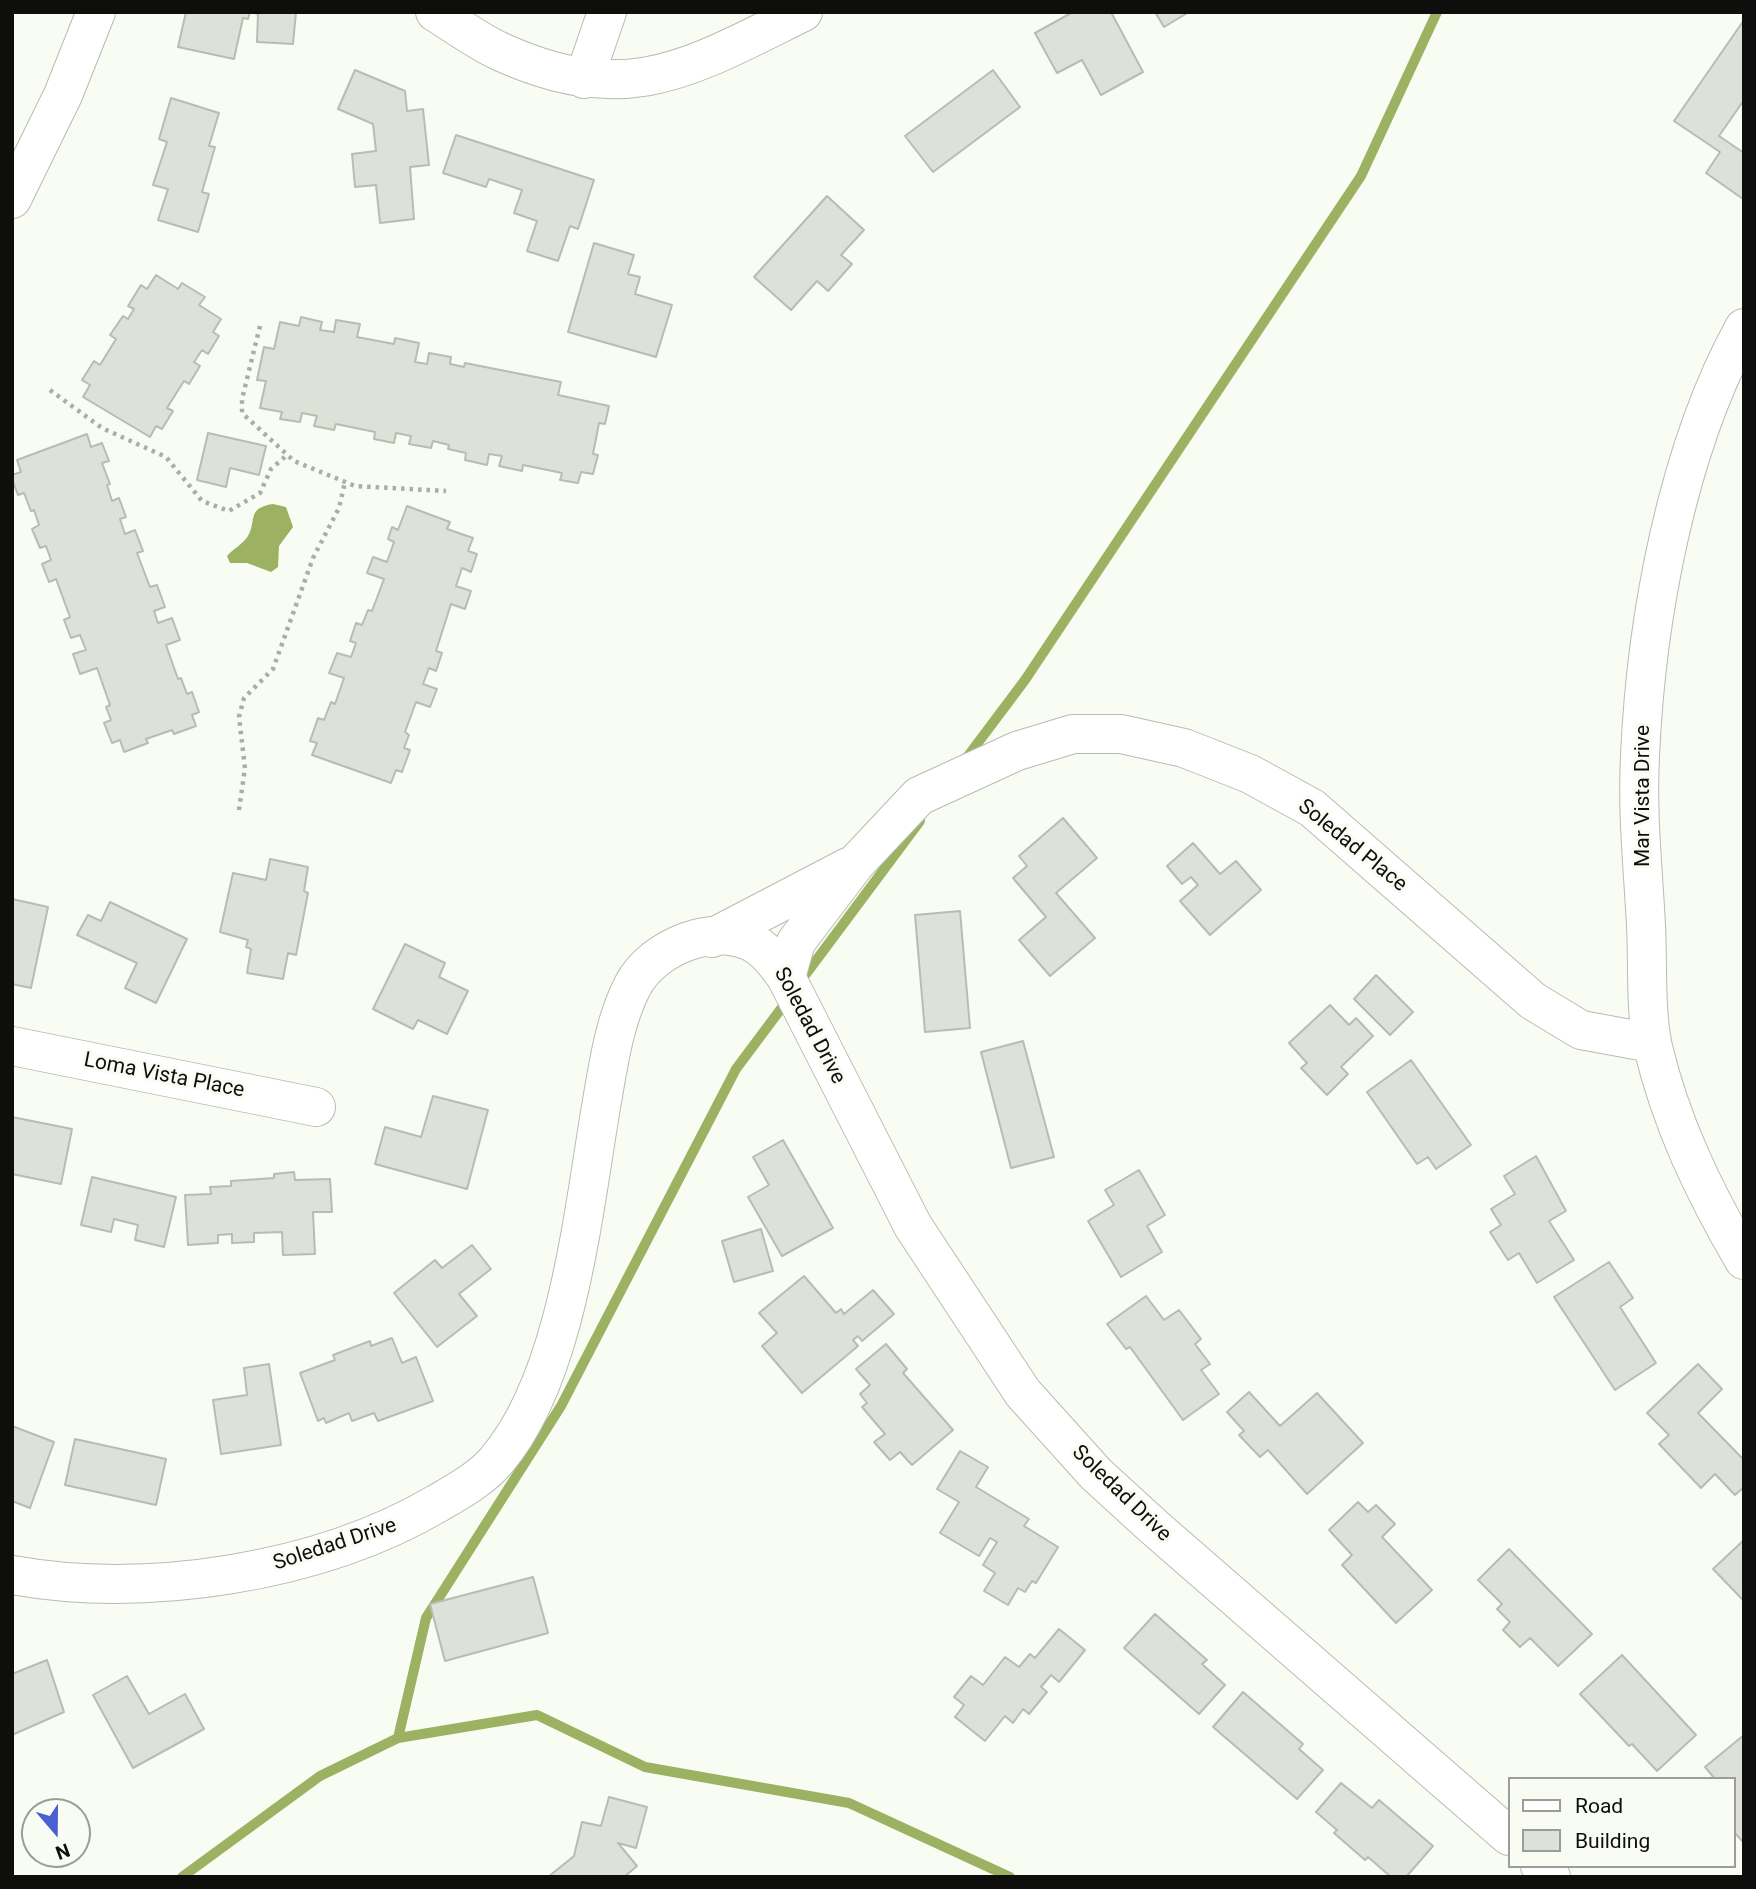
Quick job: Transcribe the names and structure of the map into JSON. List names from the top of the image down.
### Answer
{
  "streets": {
    "street": [
      "Mar Vista Drive",
      "Soledad Place",
      "Soledad Drive",
      "Loma Vista Place"
    ]
  },
  "crossings": [
    ["Mar Vista Drive", "Soledad Place"],
    ["Soledad Place", "Soledad Drive"]
  ],
  "legend": ["Road", "Building"],
  "north": "bottom"
}
